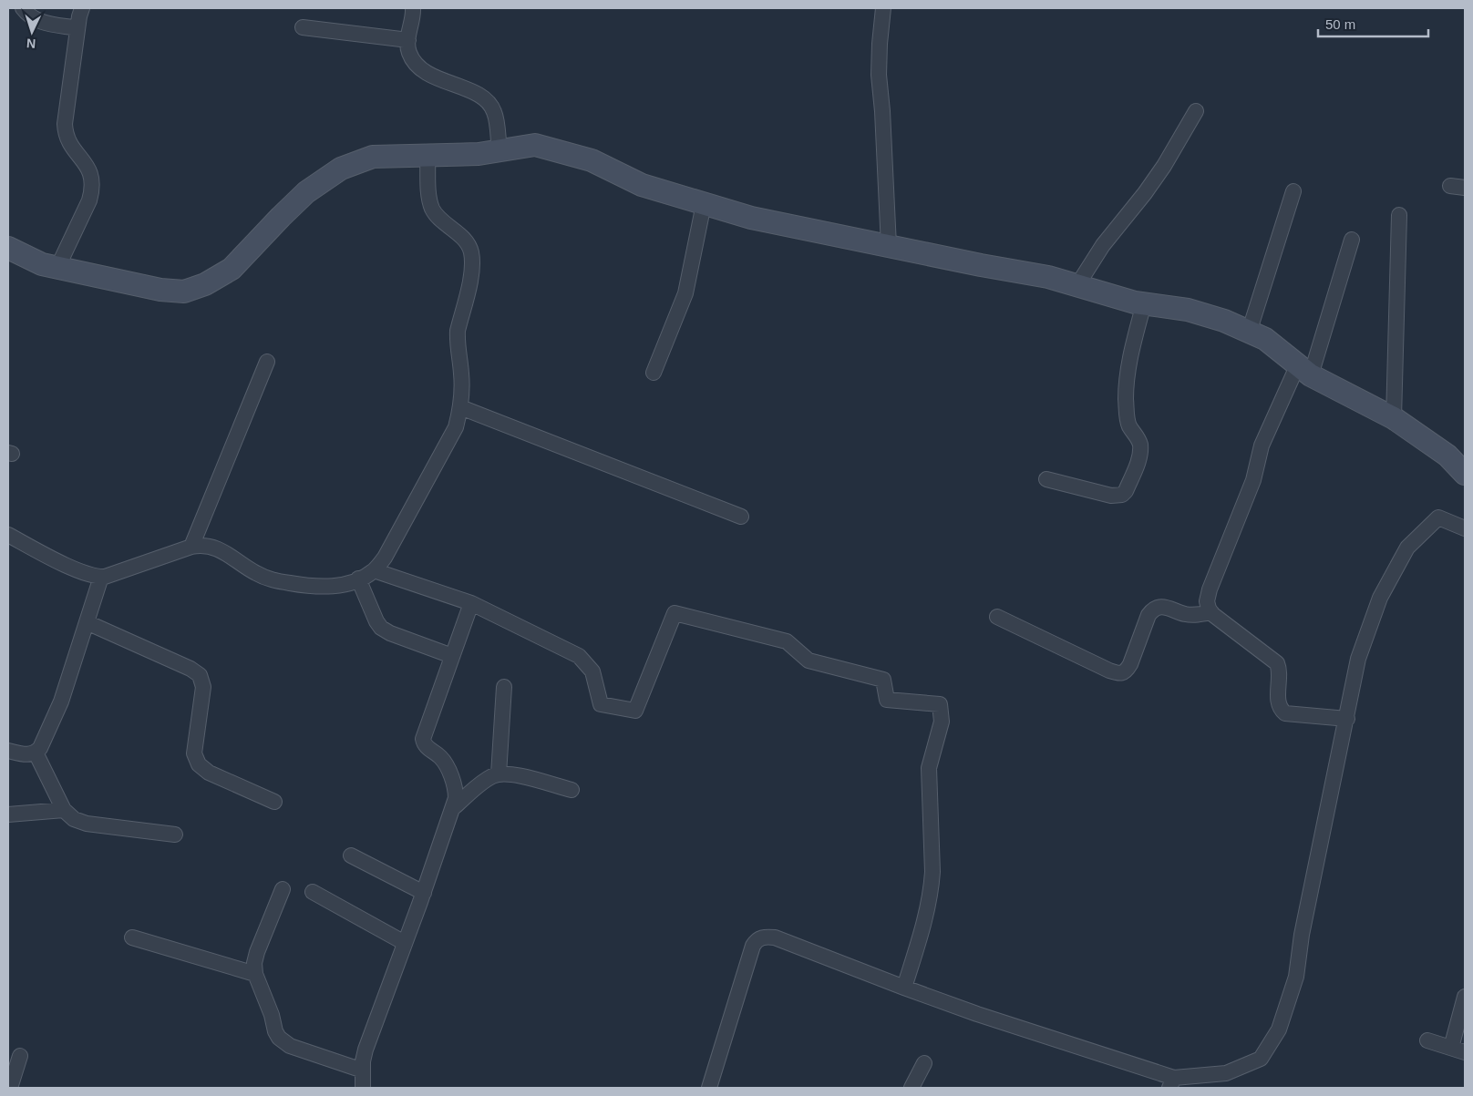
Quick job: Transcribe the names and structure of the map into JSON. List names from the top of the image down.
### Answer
{
  "scale_bar": "50 m",
  "north": "bottom"
}
